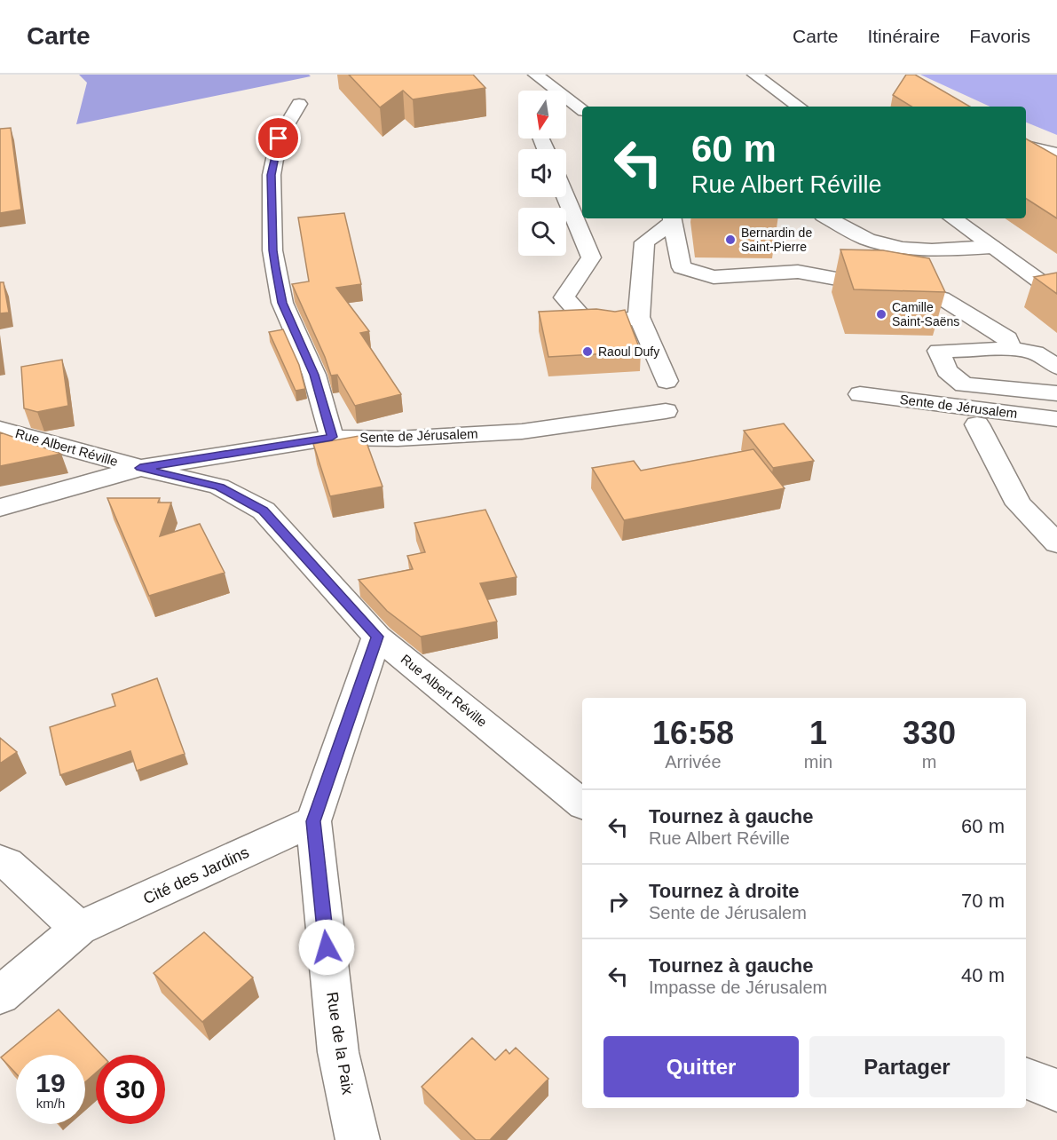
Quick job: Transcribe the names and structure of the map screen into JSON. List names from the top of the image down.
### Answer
{
  "streets": {
    "street": [
      "Sente de Jérusalem",
      "Rue Albert Réville",
      "Cité des Jardins",
      "Rue de la Paix"
    ]
  },
  "crossings": [
    ["Sente de Jérusalem", "Rue Albert Réville"],
    ["Rue Albert Réville", "Rue de la Paix"],
    ["Cité des Jardins", "Rue de la Paix"]
  ],
  "places": ["Bernardin de Saint-Pierre", "Camille Saint-Saëns", "Raoul Dufy"],
  "north": "bottom",
  "page": {
    "header": "Carte",
    "nav": ["Carte", "Itinéraire", "Favoris"],
    "turn": ["60 m", "Rue Albert Réville"],
    "eta": [
      "16:58",
      "Arrivée",
      "1",
      "min",
      "330",
      "m"
    ],
    "list": [
      {
        "name": "Tournez à gauche",
        "note": "Rue Albert Réville",
        "value": "60 m"
      },
      {
        "name": "Tournez à droite",
        "note": "Sente de Jérusalem",
        "value": "70 m"
      },
      {
        "name": "Tournez à gauche",
        "note": "Impasse de Jérusalem",
        "value": "40 m"
      }
    ],
    "buttons": ["Quitter", "Partager"],
    "speed": "19 km/h",
    "limit": "30"
  }
}
